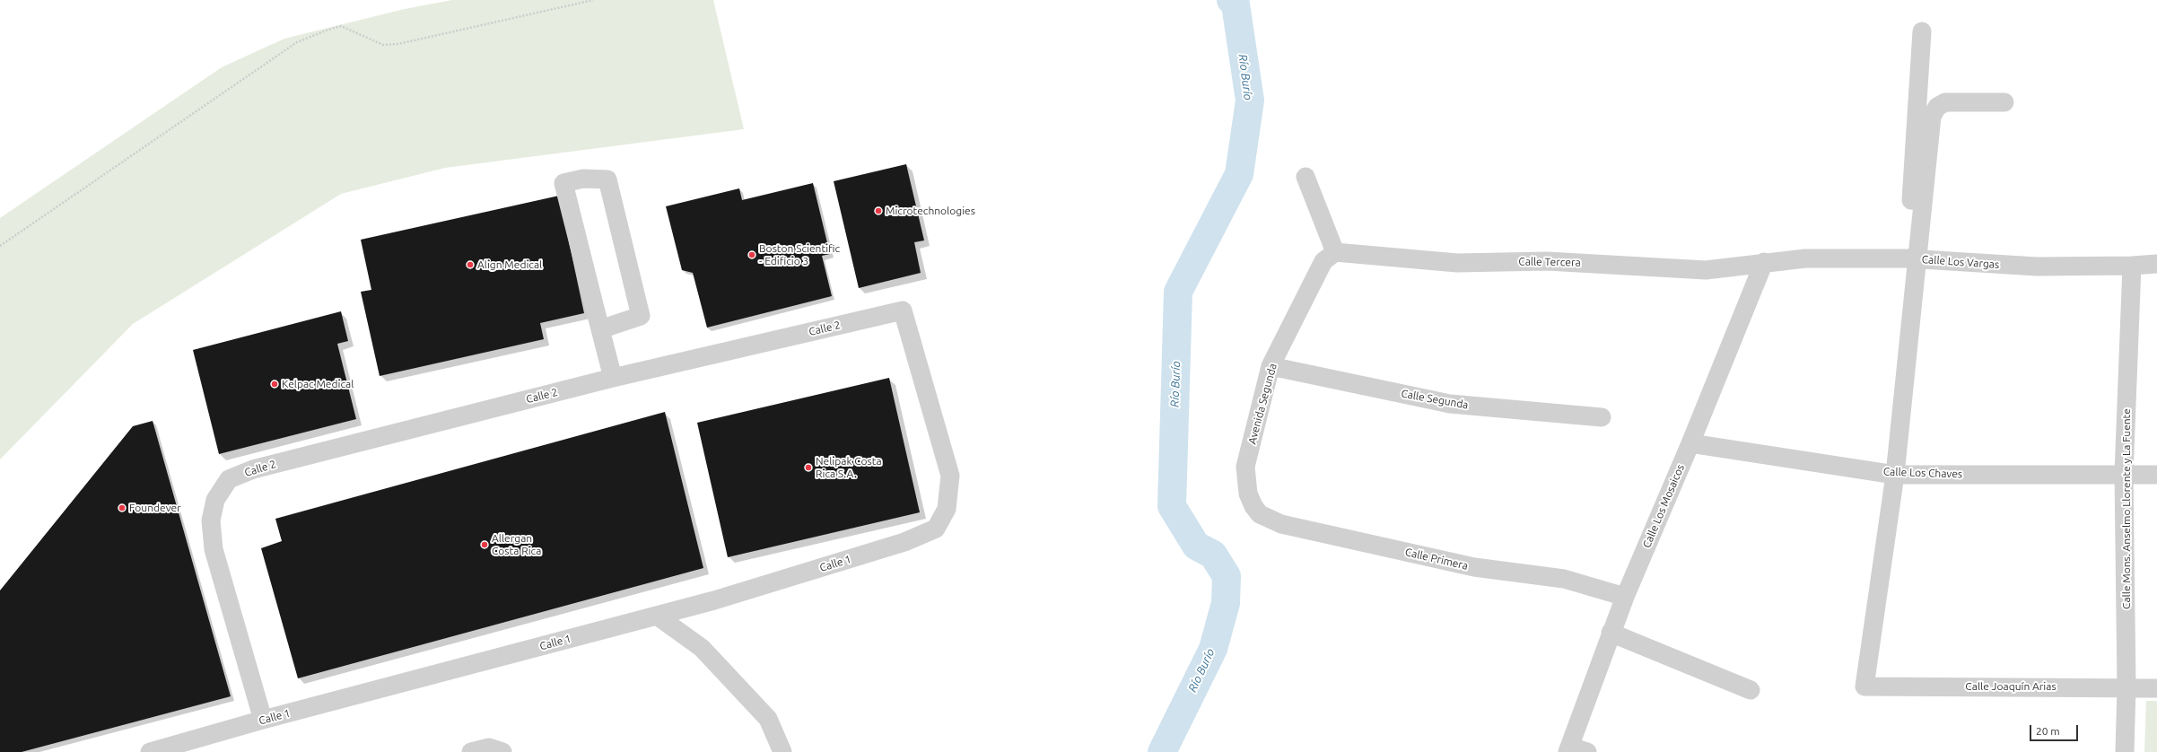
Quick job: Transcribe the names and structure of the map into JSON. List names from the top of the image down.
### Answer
{
  "streets": {
    "street": [
      "Calle Tercera",
      "Calle Los Vargas",
      "Calle 2",
      "Calle Segunda",
      "Avenida Segunda",
      "Calle Los Chaves",
      "Calle Los Mosaicos",
      "Calle Mons. Anselmo Llorente y La Fuente",
      "Calle Primera",
      "Calle 1",
      "Calle Joaquín Arias"
    ]
  },
  "crossings": [
    ["Calle Tercera", "Calle Los Vargas"],
    ["Calle Tercera", "Avenida Segunda"],
    ["Calle Tercera", "Calle Los Mosaicos"],
    ["Calle Los Vargas", "Calle Los Mosaicos"],
    ["Calle Los Vargas", "Calle Mons. Anselmo Llorente y La Fuente"],
    ["Calle 2", "Calle 1"],
    ["Calle Segunda", "Avenida Segunda"],
    ["Avenida Segunda", "Calle Primera"],
    ["Calle Los Chaves", "Calle Los Mosaicos"],
    ["Calle Los Chaves", "Calle Mons. Anselmo Llorente y La Fuente"],
    ["Calle Los Chaves", "Calle Joaquín Arias"],
    ["Calle Los Mosaicos", "Calle Primera"],
    ["Calle Mons. Anselmo Llorente y La Fuente", "Calle Joaquín Arias"]
  ],
  "water": ["Río Burío"],
  "places": [
    "Microtechnologies",
    "Boston Scientific - Edificio 3",
    "Align Medical",
    "Kelpac Medical",
    "Nelipak Costa Rica S.A.",
    "Foundever",
    "Allergan Costa Rica"
  ],
  "scale_bar": "20 m"
}
